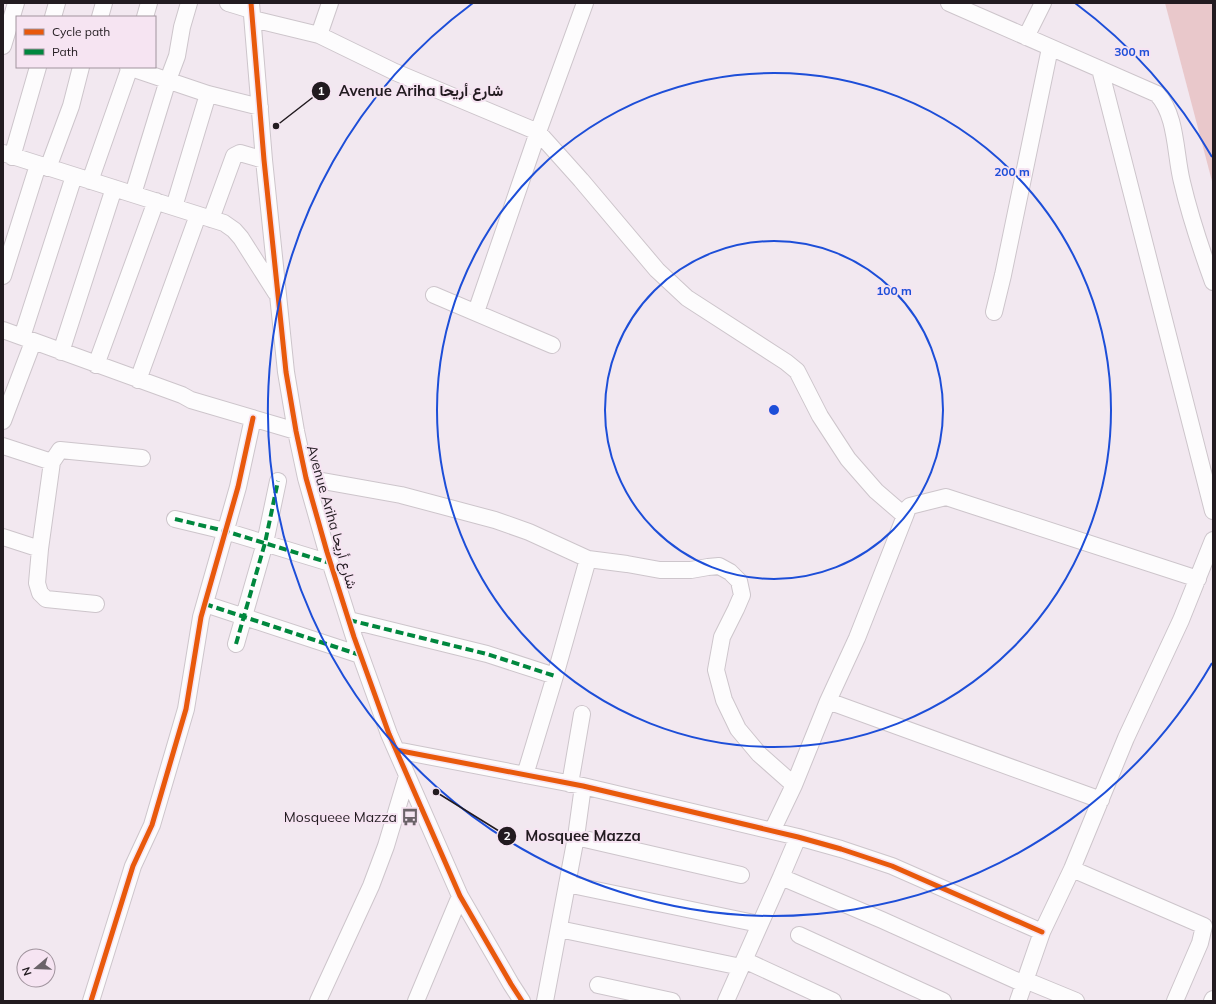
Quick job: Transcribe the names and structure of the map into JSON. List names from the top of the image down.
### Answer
{
  "streets": {
    "street": ["Avenue Ariha شارع أريحا"]
  },
  "places": {
    "other": ["Avenue Ariha شارع أريحا", "Mosquee Mazza"],
    "bus stop": ["Mosqueee Mazza"]
  },
  "legend": ["Cycle path", "Path"],
  "north": "left",
  "rings": ["300 m", "200 m", "100 m"]
}
